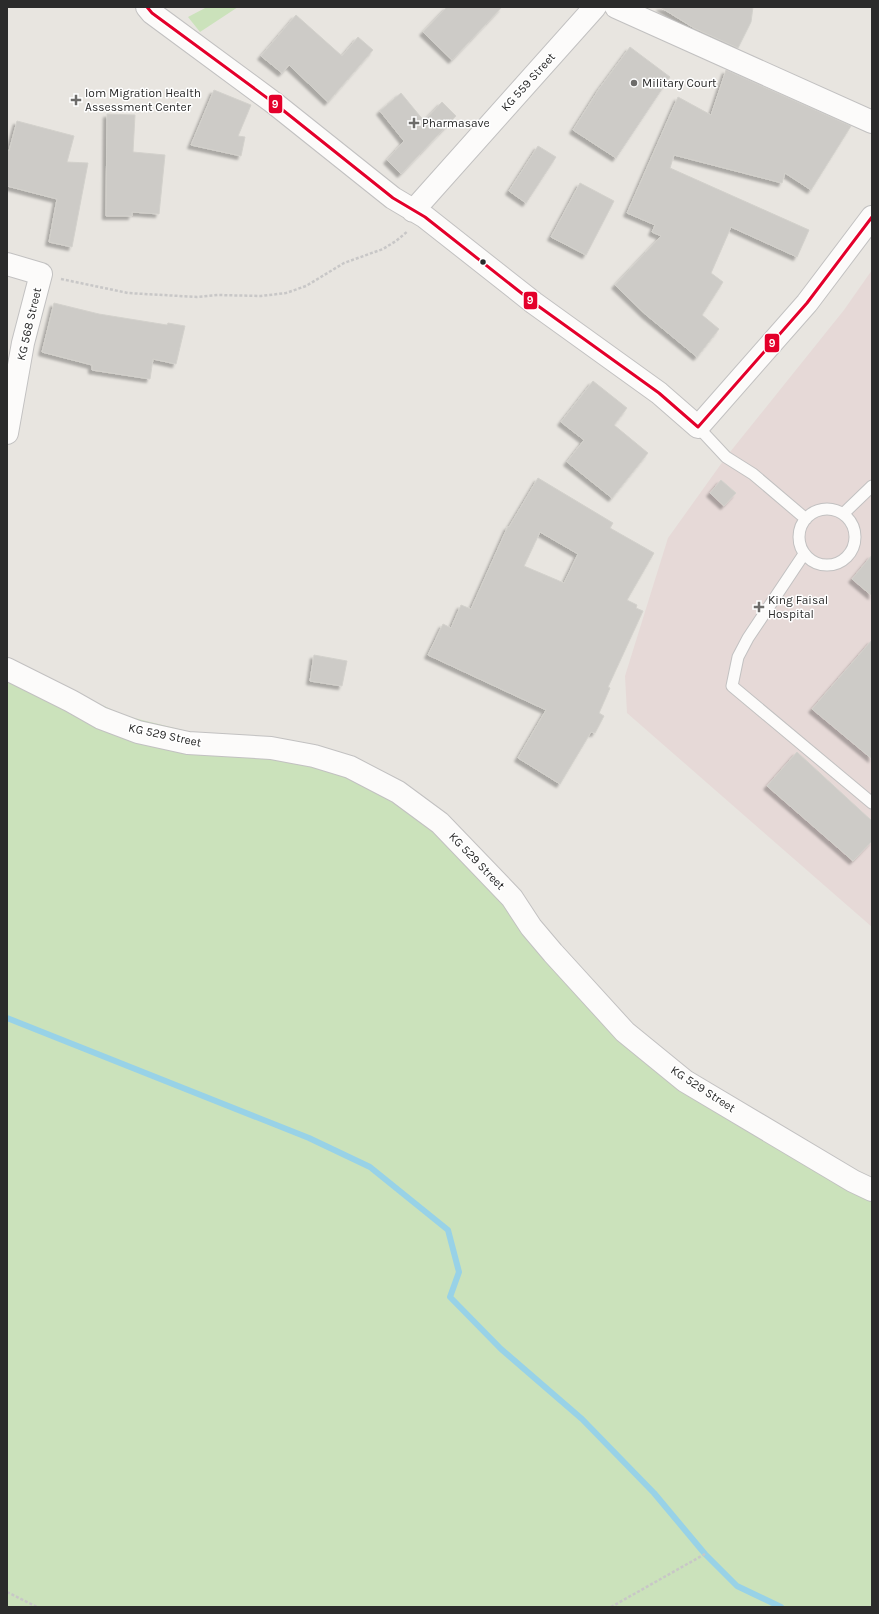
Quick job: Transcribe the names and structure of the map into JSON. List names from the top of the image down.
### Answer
{
  "streets": {
    "street": ["KG 559 Street", "KG 568 Street", "KG 529 Street"]
  },
  "places": {
    "other": ["Military Court"],
    "health": ["Iom Migration Health Assessment Center", "Pharmasave", "King Faisal Hospital"]
  },
  "lines": ["transit line 9"]
}
